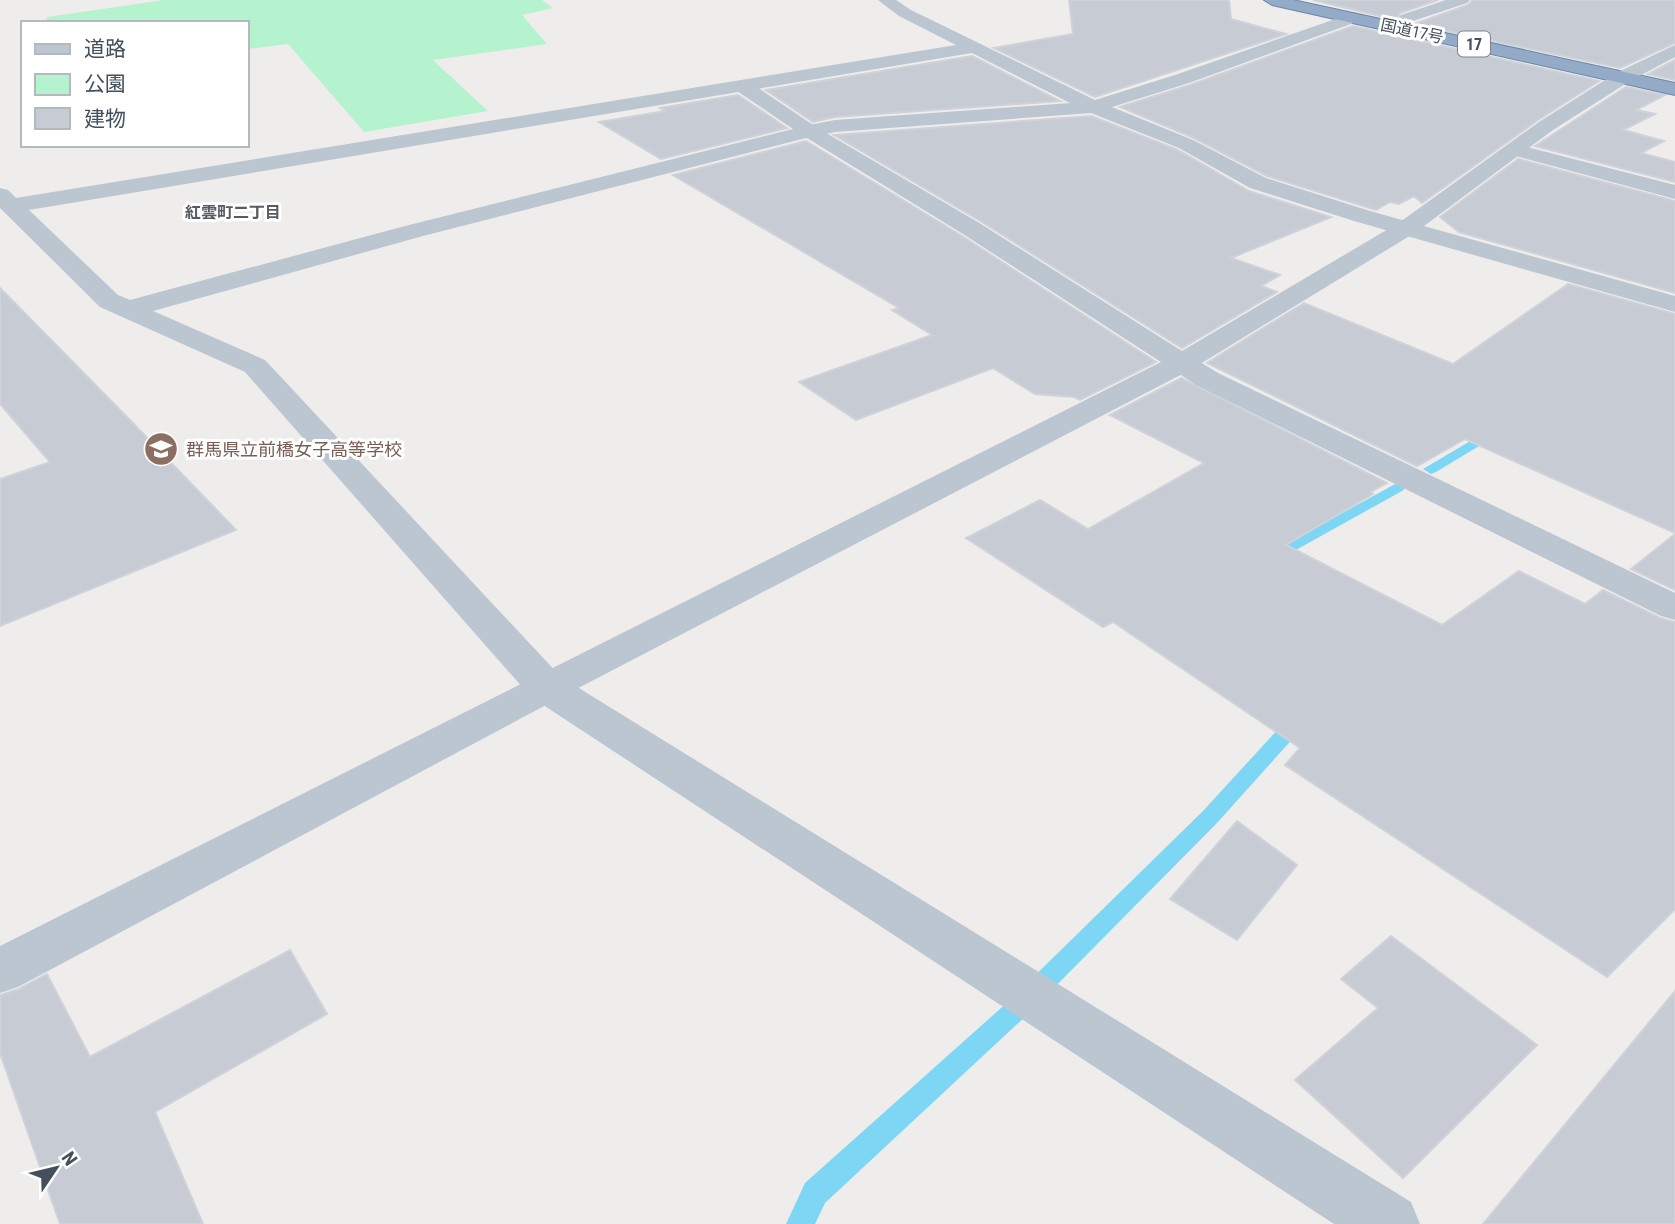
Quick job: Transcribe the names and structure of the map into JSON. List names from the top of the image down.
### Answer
{
  "streets": {
    "highway": ["国道17号", "17"]
  },
  "districts": ["紅雲町二丁目"],
  "places": {
    "school or university": ["群馬県立前橋女子高等学校"]
  },
  "legend": ["道路", "公園", "建物"],
  "north": "top right"
}
